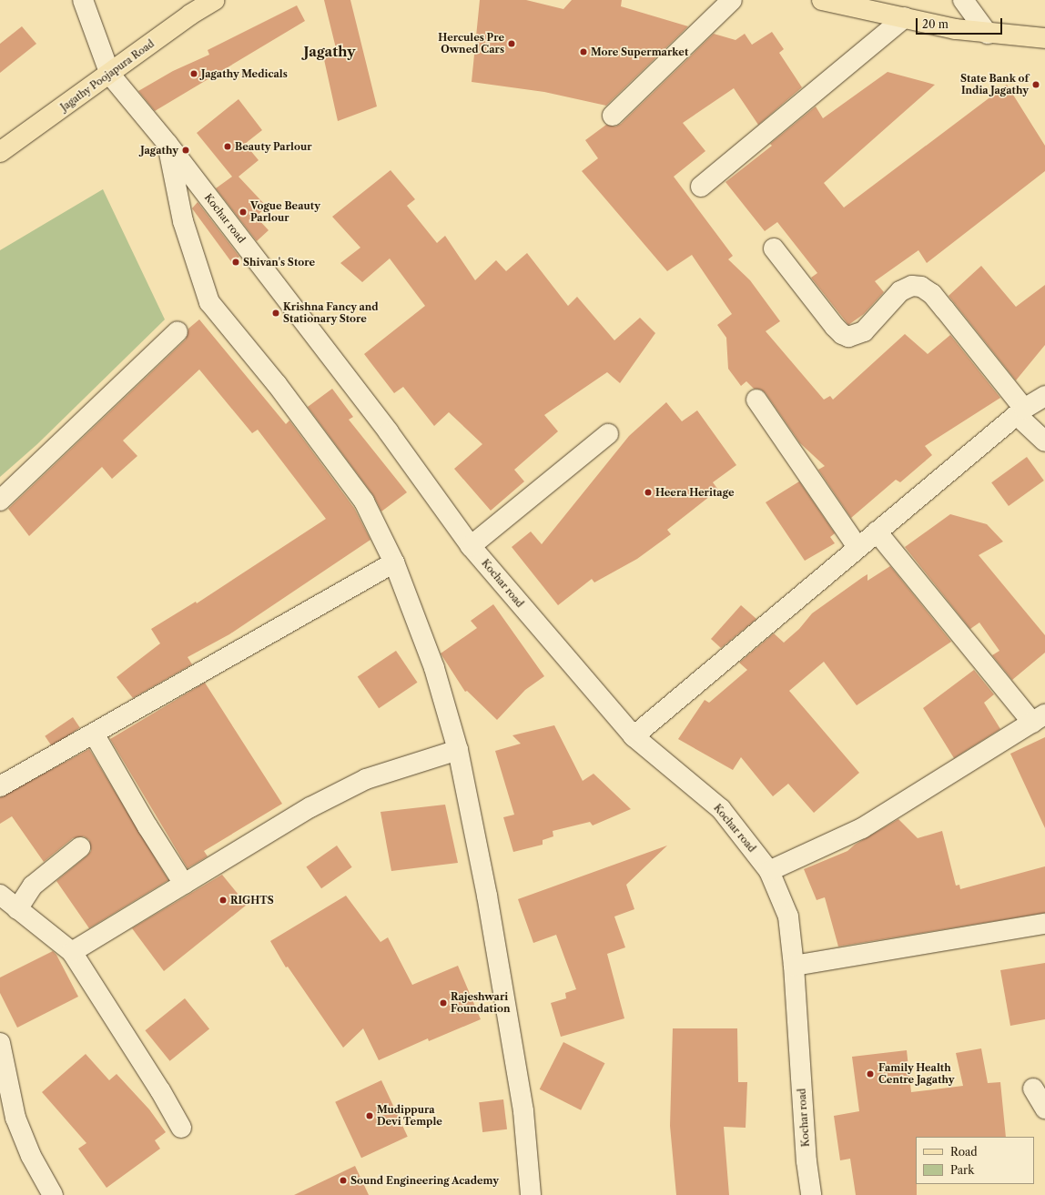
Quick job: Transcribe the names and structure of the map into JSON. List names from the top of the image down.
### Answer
{
  "streets": {
    "main road": ["Jagathy Poojapura Road"],
    "street": ["Kochar road"]
  },
  "crossings": [
    ["Jagathy Poojapura Road", "Kochar road"]
  ],
  "districts": ["Jagathy"],
  "places": [
    "Hercules Pre Owned Cars",
    "More Supermarket",
    "Jagathy Medicals",
    "State Bank of India Jagathy",
    "Beauty Parlour",
    "Jagathy",
    "Vogue Beauty Parlour",
    "Shivan's Store",
    "Krishna Fancy and Stationary Store",
    "Heera Heritage",
    "RIGHTS",
    "Rajeshwari Foundation",
    "Family Health Centre Jagathy",
    "Mudippura Devi Temple",
    "Sound Engineering Academy"
  ],
  "legend": ["Road", "Park"],
  "scale_bar": "20 m"
}
